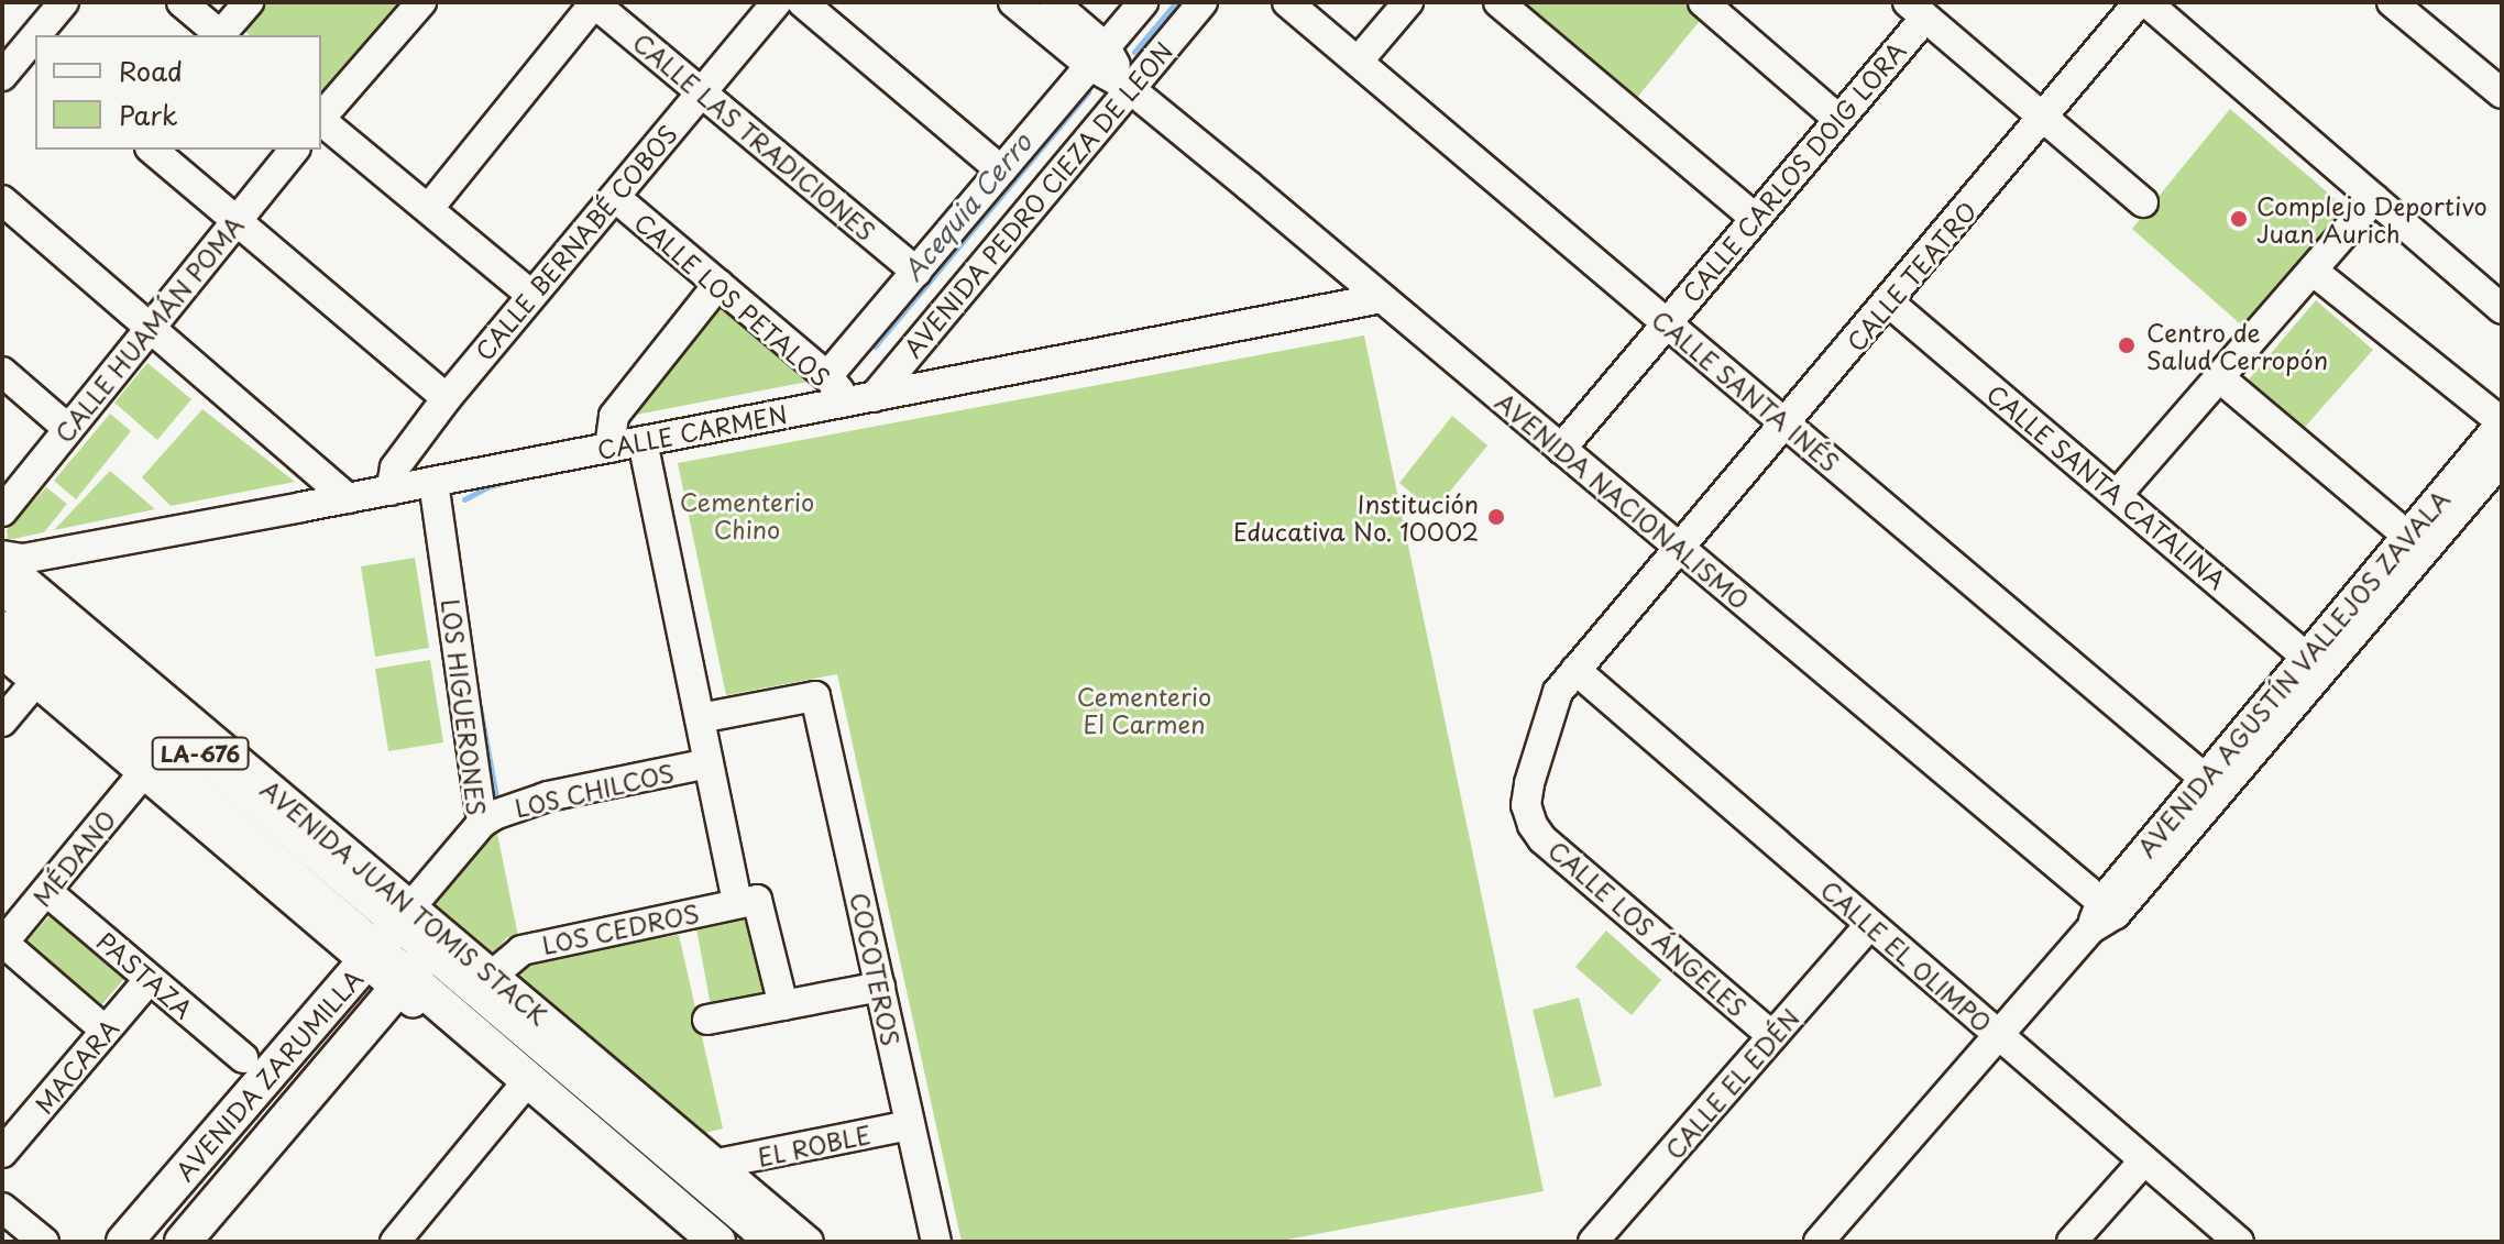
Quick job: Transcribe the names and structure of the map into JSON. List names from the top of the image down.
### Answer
{
  "streets": {
    "main road": ["LA-676", "AVENIDA JUAN TOMIS STACK", "AVENIDA ZARUMILLA"],
    "street": [
      "CALLE LAS TRADICIONES",
      "CALLE CARLOS DOIG LORA",
      "AVENIDA PEDRO CIEZA DE LEON",
      "CALLE BERNABÉ COBOS",
      "CALLE TEATRO",
      "CALLE LOS PETALOS",
      "CALLE HUAMÁN POMA",
      "CALLE SANTA INÉS",
      "CALLE CARMEN",
      "CALLE SANTA CATALINA",
      "AVENIDA NACIONALISMO",
      "AVENIDA AGUSTÍN VALLEJOS ZAVALA",
      "LOS HIGUERONES",
      "LOS CHILCOS",
      "MÉDANO",
      "LOS CEDROS",
      "CALLE LOS ÁNGELES",
      "CALLE EL OLIMPO",
      "COCOTEROS",
      "PASTAZA",
      "MACARA",
      "CALLE EL EDÉN",
      "EL ROBLE"
    ]
  },
  "crossings": [
    ["CALLE LAS TRADICIONES", "AVENIDA PEDRO CIEZA DE LEON"],
    ["CALLE LAS TRADICIONES", "CALLE BERNABÉ COBOS"],
    ["CALLE CARLOS DOIG LORA", "CALLE SANTA INÉS"],
    ["CALLE CARLOS DOIG LORA", "AVENIDA NACIONALISMO"],
    ["AVENIDA PEDRO CIEZA DE LEON", "CALLE LOS PETALOS"],
    ["AVENIDA PEDRO CIEZA DE LEON", "CALLE CARMEN"],
    ["AVENIDA PEDRO CIEZA DE LEON", "AVENIDA NACIONALISMO"],
    ["CALLE BERNABÉ COBOS", "CALLE LOS PETALOS"],
    ["CALLE BERNABÉ COBOS", "CALLE CARMEN"],
    ["CALLE TEATRO", "CALLE SANTA INÉS"],
    ["CALLE TEATRO", "CALLE SANTA CATALINA"],
    ["CALLE TEATRO", "AVENIDA NACIONALISMO"],
    ["CALLE TEATRO", "CALLE LOS ÁNGELES"],
    ["CALLE LOS PETALOS", "CALLE CARMEN"],
    ["CALLE SANTA INÉS", "AVENIDA AGUSTÍN VALLEJOS ZAVALA"],
    ["CALLE CARMEN", "AVENIDA NACIONALISMO"],
    ["CALLE CARMEN", "LOS HIGUERONES"],
    ["CALLE CARMEN", "AVENIDA JUAN TOMIS STACK"],
    ["CALLE SANTA CATALINA", "AVENIDA AGUSTÍN VALLEJOS ZAVALA"],
    ["AVENIDA NACIONALISMO", "AVENIDA AGUSTÍN VALLEJOS ZAVALA"],
    ["AVENIDA NACIONALISMO", "CALLE LOS ÁNGELES"],
    ["AVENIDA AGUSTÍN VALLEJOS ZAVALA", "CALLE EL OLIMPO"],
    ["LOS HIGUERONES", "LOS CHILCOS"],
    ["LOS HIGUERONES", "AVENIDA JUAN TOMIS STACK"],
    ["LOS HIGUERONES", "AVENIDA ZARUMILLA"],
    ["MÉDANO", "AVENIDA JUAN TOMIS STACK"],
    ["MÉDANO", "PASTAZA"],
    ["AVENIDA JUAN TOMIS STACK", "LOS CEDROS"],
    ["AVENIDA JUAN TOMIS STACK", "AVENIDA ZARUMILLA"],
    ["AVENIDA JUAN TOMIS STACK", "EL ROBLE"],
    ["CALLE LOS ÁNGELES", "CALLE EL OLIMPO"],
    ["CALLE LOS ÁNGELES", "CALLE EL EDÉN"],
    ["CALLE EL OLIMPO", "CALLE EL EDÉN"],
    ["COCOTEROS", "EL ROBLE"],
    ["PASTAZA", "MACARA"]
  ],
  "water": ["Acequia Cerro"],
  "parks": ["Cementerio Chino", "Cementerio El Carmen"],
  "places": ["Complejo Deportivo Juan Aurich", "Centro de Salud Cerropón", "Institución Educativa No. 10002"],
  "legend": ["Road", "Park"]
}
